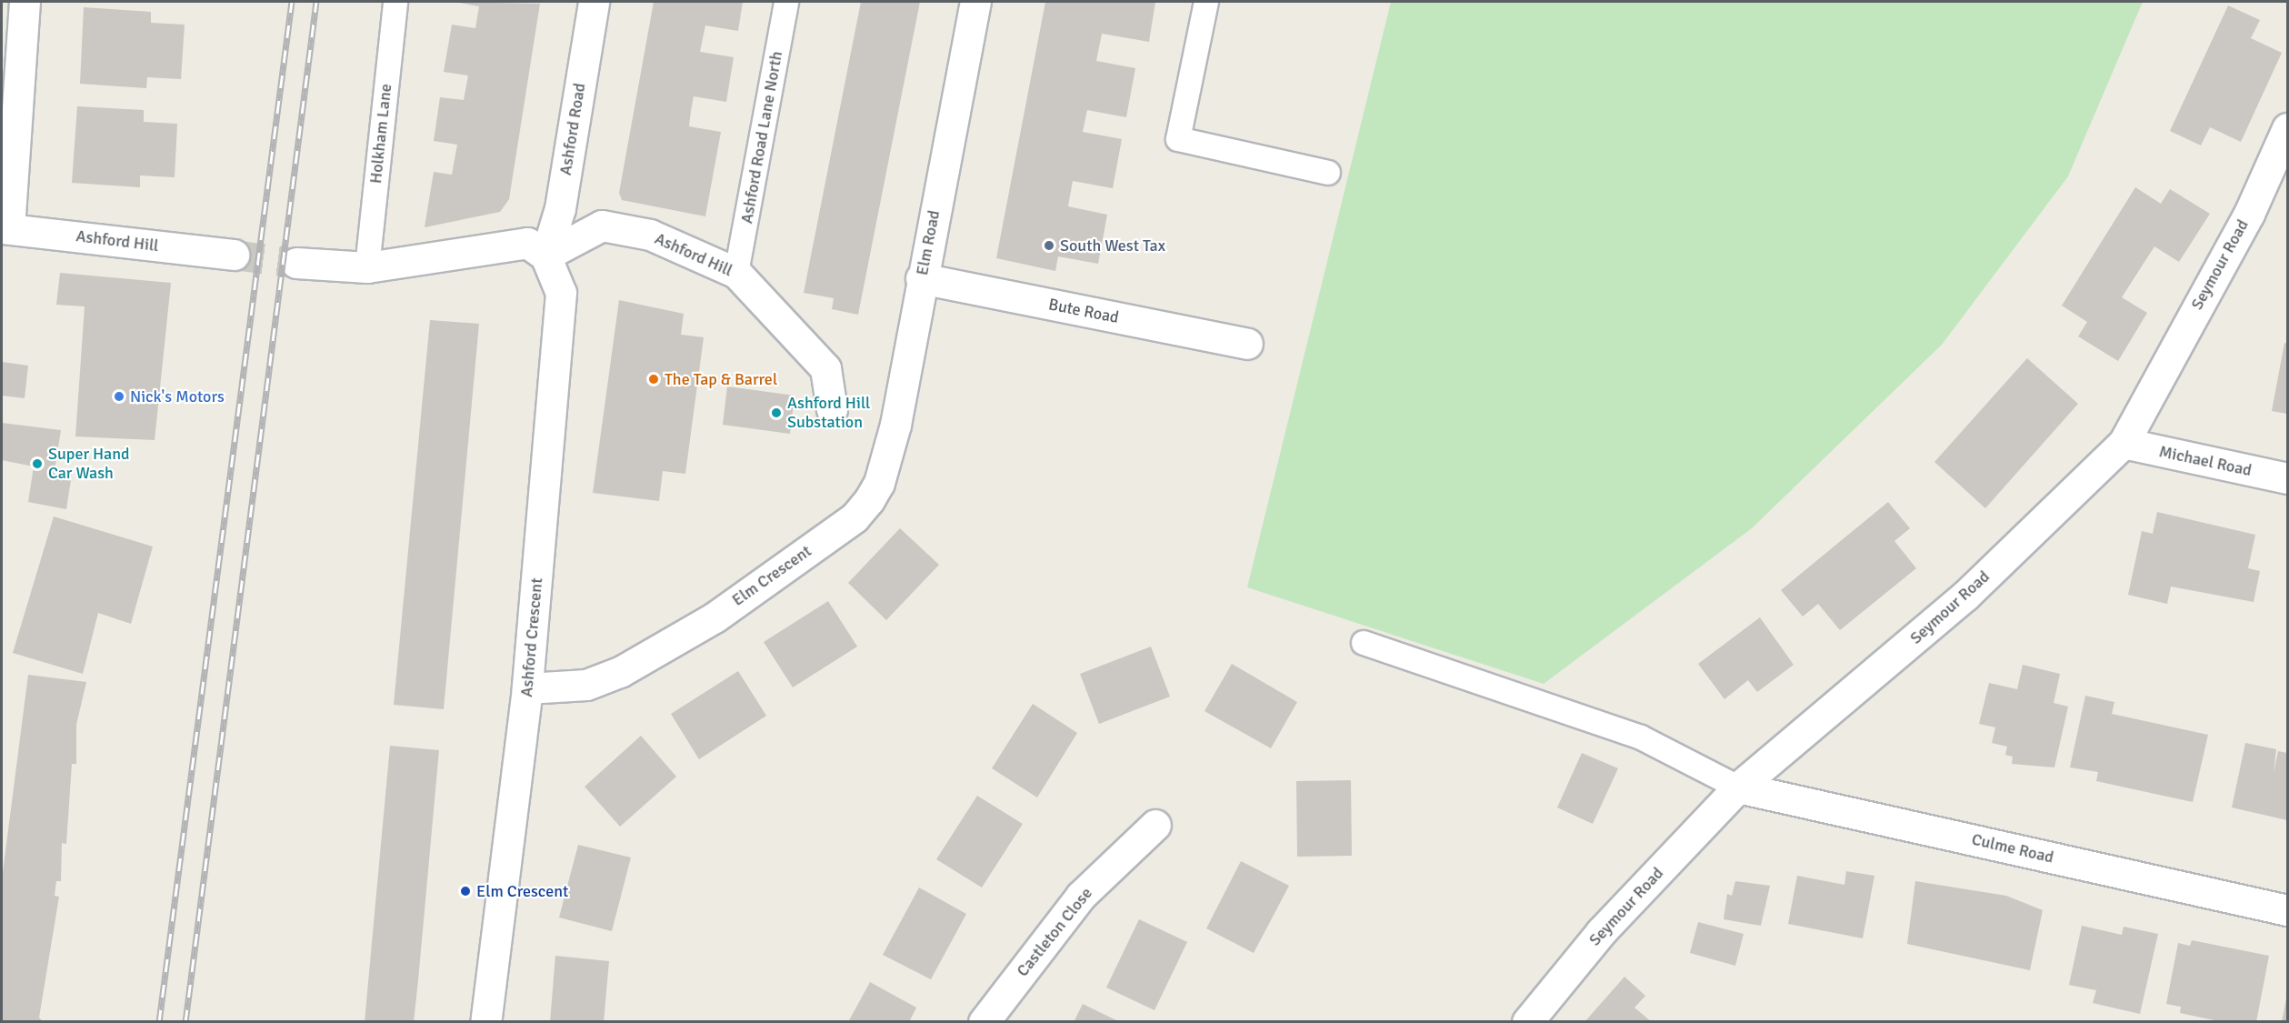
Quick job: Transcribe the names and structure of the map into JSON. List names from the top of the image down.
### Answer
{
  "streets": {
    "street": [
      "Ashford Road",
      "Ashford Hill",
      "Elm Road",
      "Seymour Road",
      "Bute Road",
      "Michael Road",
      "Elm Crescent",
      "Ashford Crescent",
      "Culme Road",
      "Castleton Close"
    ],
    "lane": ["Holkham Lane", "Ashford Road Lane North"]
  },
  "crossings": [
    ["Ashford Road", "Ashford Hill"],
    ["Ashford Road", "Ashford Crescent"],
    ["Ashford Road Lane North", "Ashford Hill"],
    ["Ashford Hill", "Ashford Crescent"],
    ["Elm Road", "Bute Road"],
    ["Elm Road", "Elm Crescent"],
    ["Seymour Road", "Michael Road"],
    ["Seymour Road", "Culme Road"],
    ["Elm Crescent", "Ashford Crescent"]
  ],
  "places": [
    "South West Tax",
    "The Tap & Barrel",
    "Nick's Motors",
    "Ashford Hill Substation",
    "Super Hand Car Wash",
    "Elm Crescent"
  ]
}
